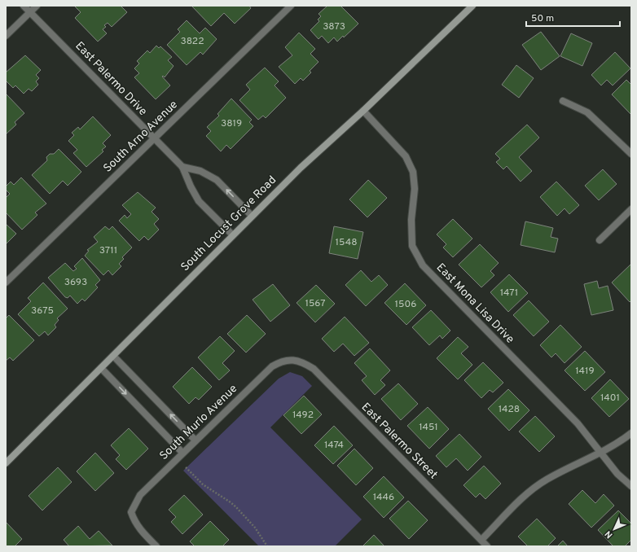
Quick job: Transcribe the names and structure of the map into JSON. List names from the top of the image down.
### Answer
{
  "streets": {
    "main road": ["South Locust Grove Road"],
    "street": [
      "East Palermo Drive",
      "South Arno Avenue",
      "East Mona Lisa Drive",
      "South Murlo Avenue",
      "East Palermo Street"
    ]
  },
  "crossings": [
    ["East Palermo Drive", "South Arno Avenue"],
    ["East Palermo Drive", "South Locust Grove Road"],
    ["South Locust Grove Road", "East Mona Lisa Drive"],
    ["South Murlo Avenue", "East Palermo Street"]
  ],
  "house_numbers": [
    "3873",
    "3822",
    "3819",
    "1548",
    "3711",
    "3693",
    "1471",
    "1567",
    "1506",
    "3675",
    "1419",
    "1401",
    "1428",
    "1492",
    "1451",
    "1474",
    "1446"
  ],
  "scale_bar": "50 m",
  "north": "bottom left"
}
